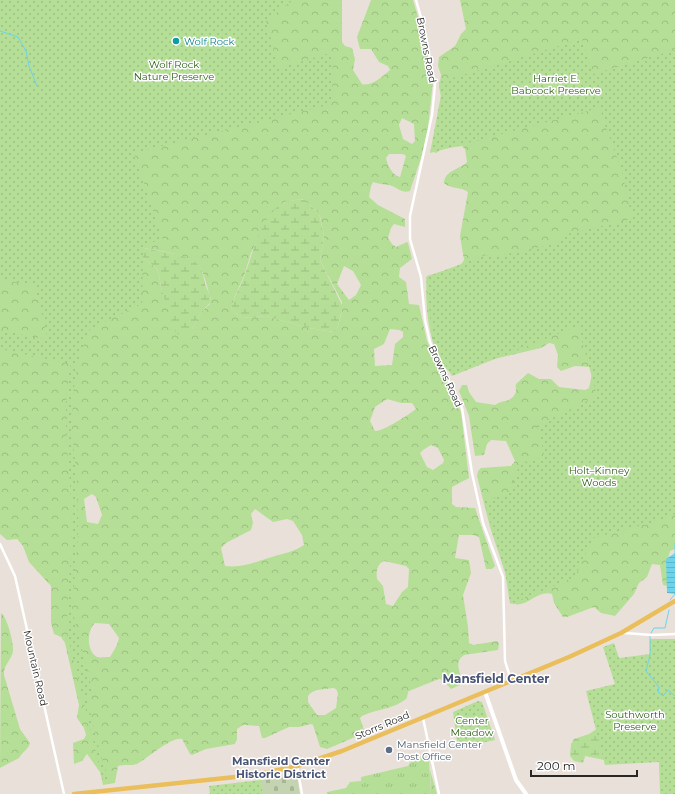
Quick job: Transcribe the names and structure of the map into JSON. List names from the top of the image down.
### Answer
{
  "streets": {
    "main road": ["Storrs Road"],
    "street": ["Browns Road", "Mountain Road"]
  },
  "crossings": [
    ["Browns Road", "Storrs Road"]
  ],
  "districts": ["Mansfield Center", "Mansfield Center Historic District"],
  "parks": [
    "Wolf Rock Nature Preserve",
    "Harriet E. Babcock Preserve",
    "Holt–Kinney Woods",
    "Southworth Preserve",
    "Center Meadow"
  ],
  "places": ["Wolf Rock", "Mansfield Center Post Office"],
  "scale_bar": "200 m"
}
